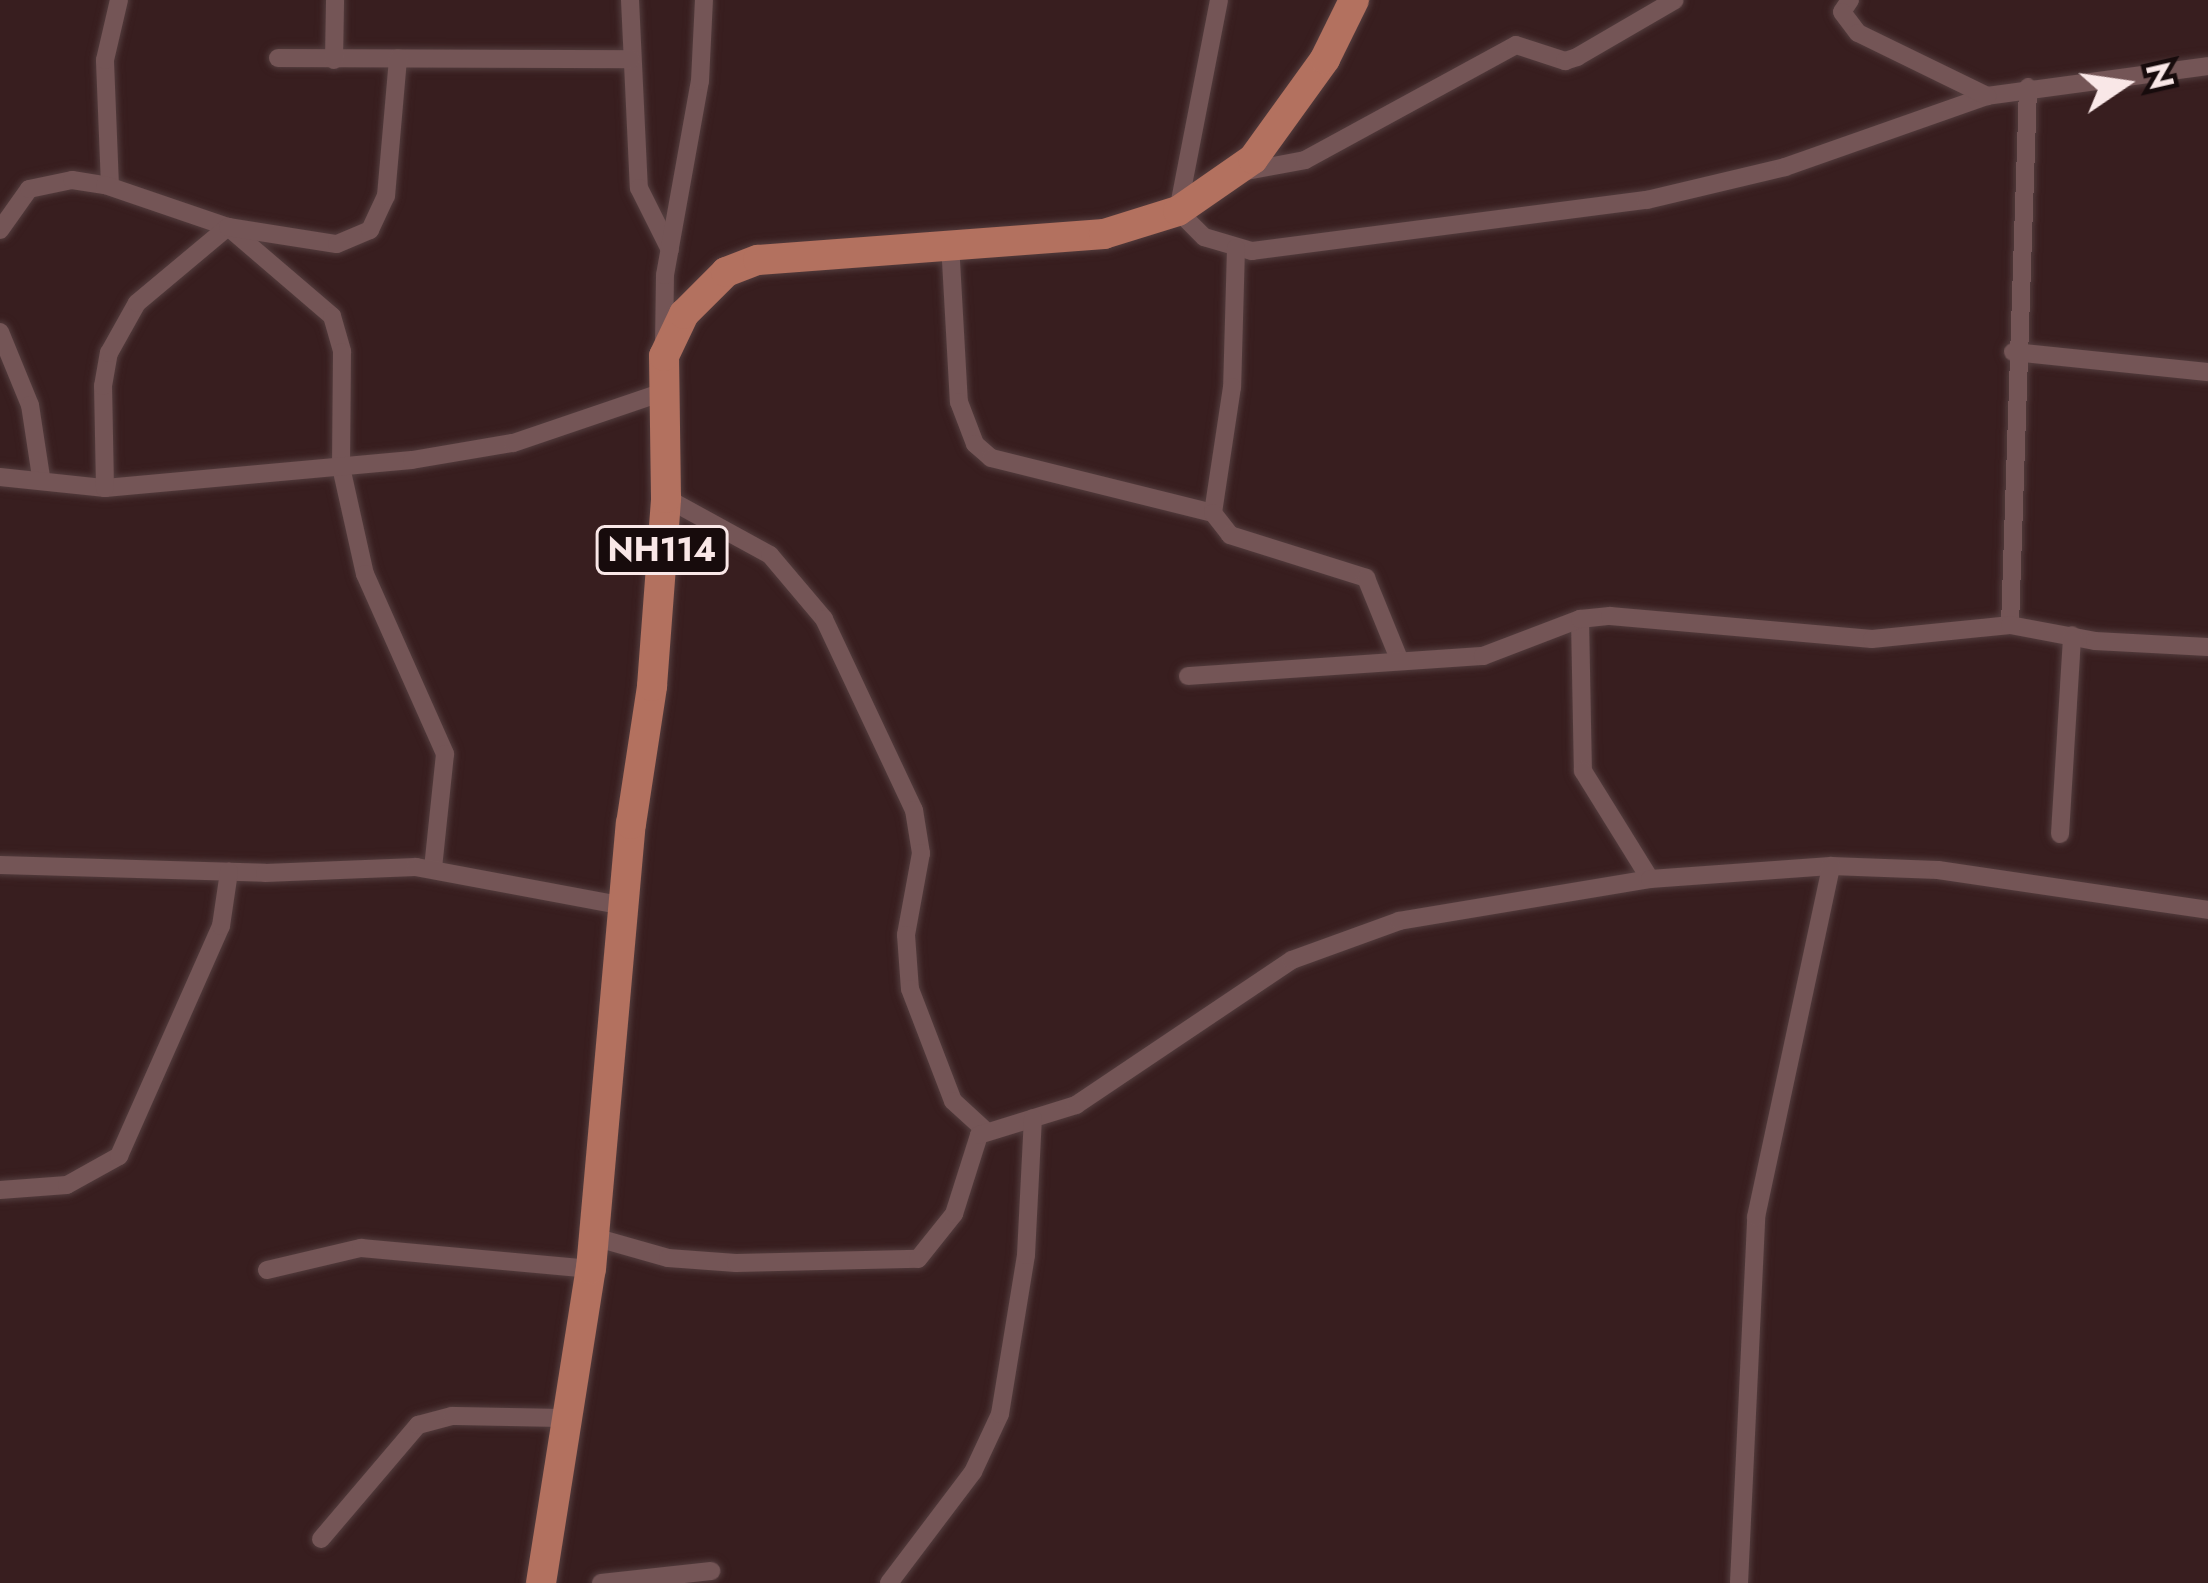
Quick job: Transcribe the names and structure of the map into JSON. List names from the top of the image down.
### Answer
{
  "streets": {
    "highway": ["NH114"]
  },
  "north": "right"
}
